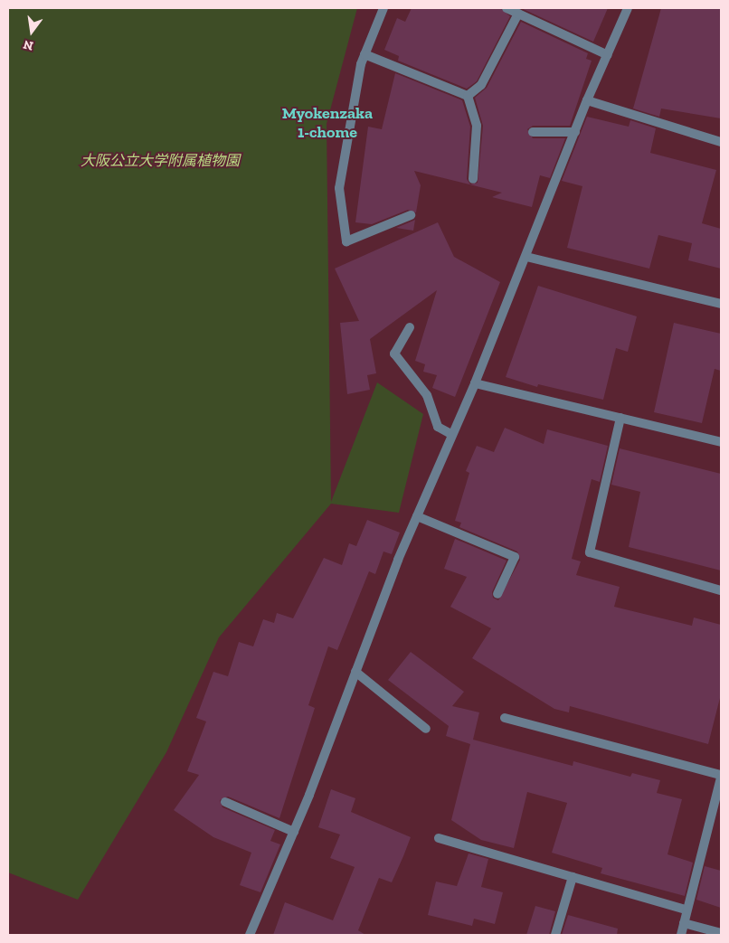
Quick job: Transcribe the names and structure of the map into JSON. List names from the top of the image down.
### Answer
{
  "districts": ["Myokenzaka 1-chome"],
  "parks": ["大阪公立大学附属植物園"],
  "north": "bottom"
}
